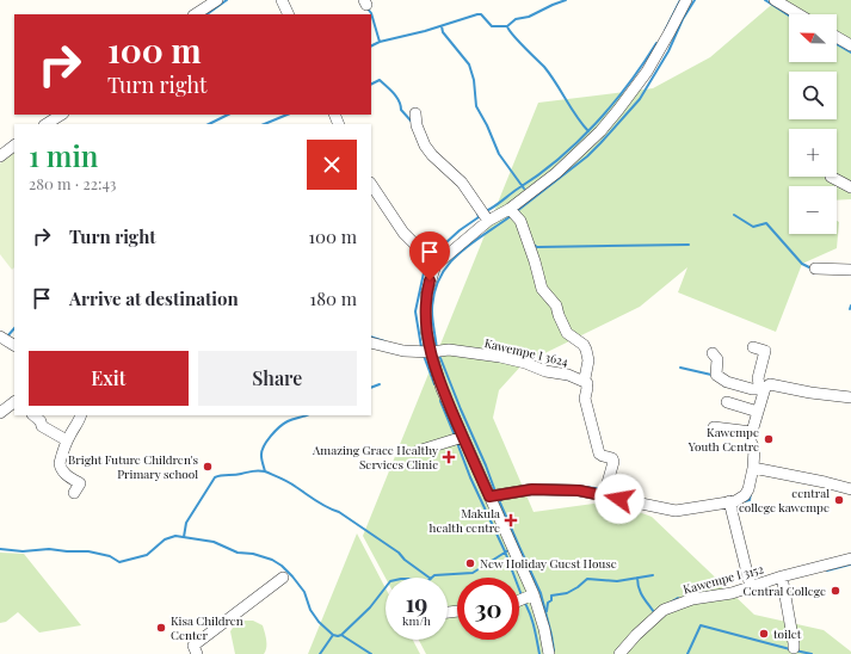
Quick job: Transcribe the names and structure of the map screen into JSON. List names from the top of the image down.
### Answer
{
  "streets": {
    "street": ["Kawempe I 3624", "Kawempe I 3152"]
  },
  "places": {
    "other": [
      "Kawempe Youth Centre",
      "Bright Future Children's Primary school",
      "central college kawempe",
      "New Holiday Guest House",
      "Central College",
      "Kisa Children Center",
      "toilet"
    ],
    "health": ["Amazing Grace Healthy Services Clinic", "Makula health centre"]
  },
  "north": "left",
  "page": {
    "map_buttons": ["+", "−"],
    "turn": ["100 m", "Turn right"],
    "heading": ["1 min", "280 m · 22:43"],
    "list": [
      {
        "name": "Turn right",
        "value": "100 m"
      },
      {
        "name": "Arrive at destination",
        "value": "180 m"
      }
    ],
    "buttons": ["Exit", "Share"],
    "speed": "19 km/h",
    "limit": "30"
  }
}
